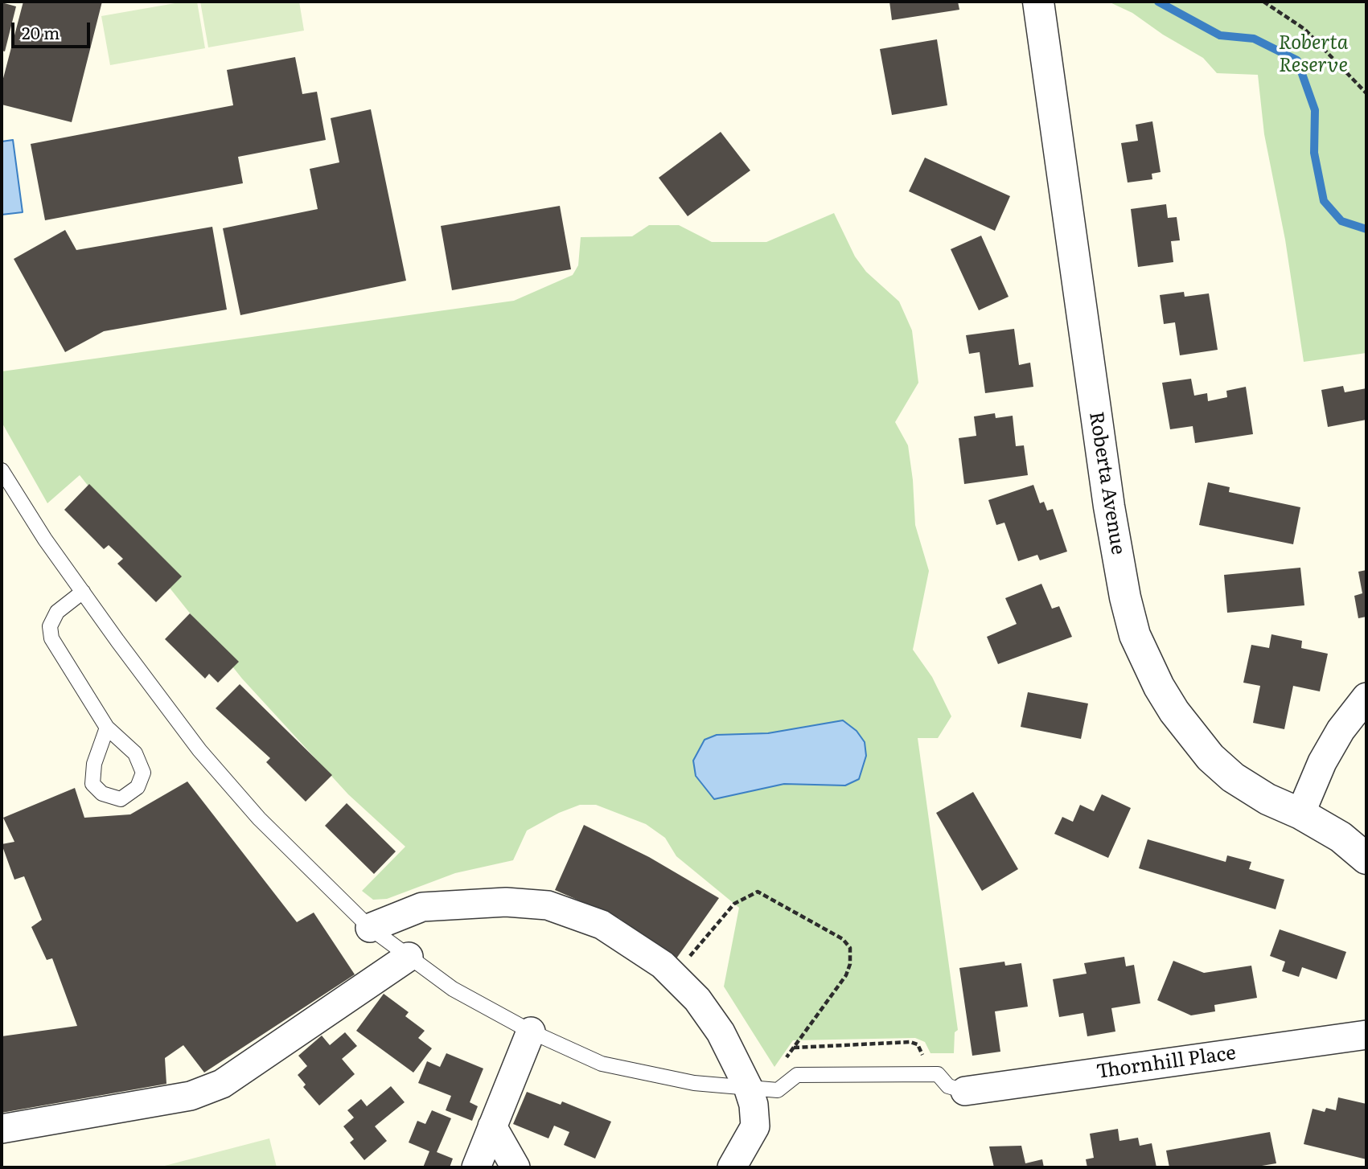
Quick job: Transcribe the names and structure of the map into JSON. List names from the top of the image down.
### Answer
{
  "streets": {
    "street": ["Roberta Avenue", "Thornhill Place"]
  },
  "parks": ["Roberta Reserve"],
  "scale_bar": "20 m"
}
